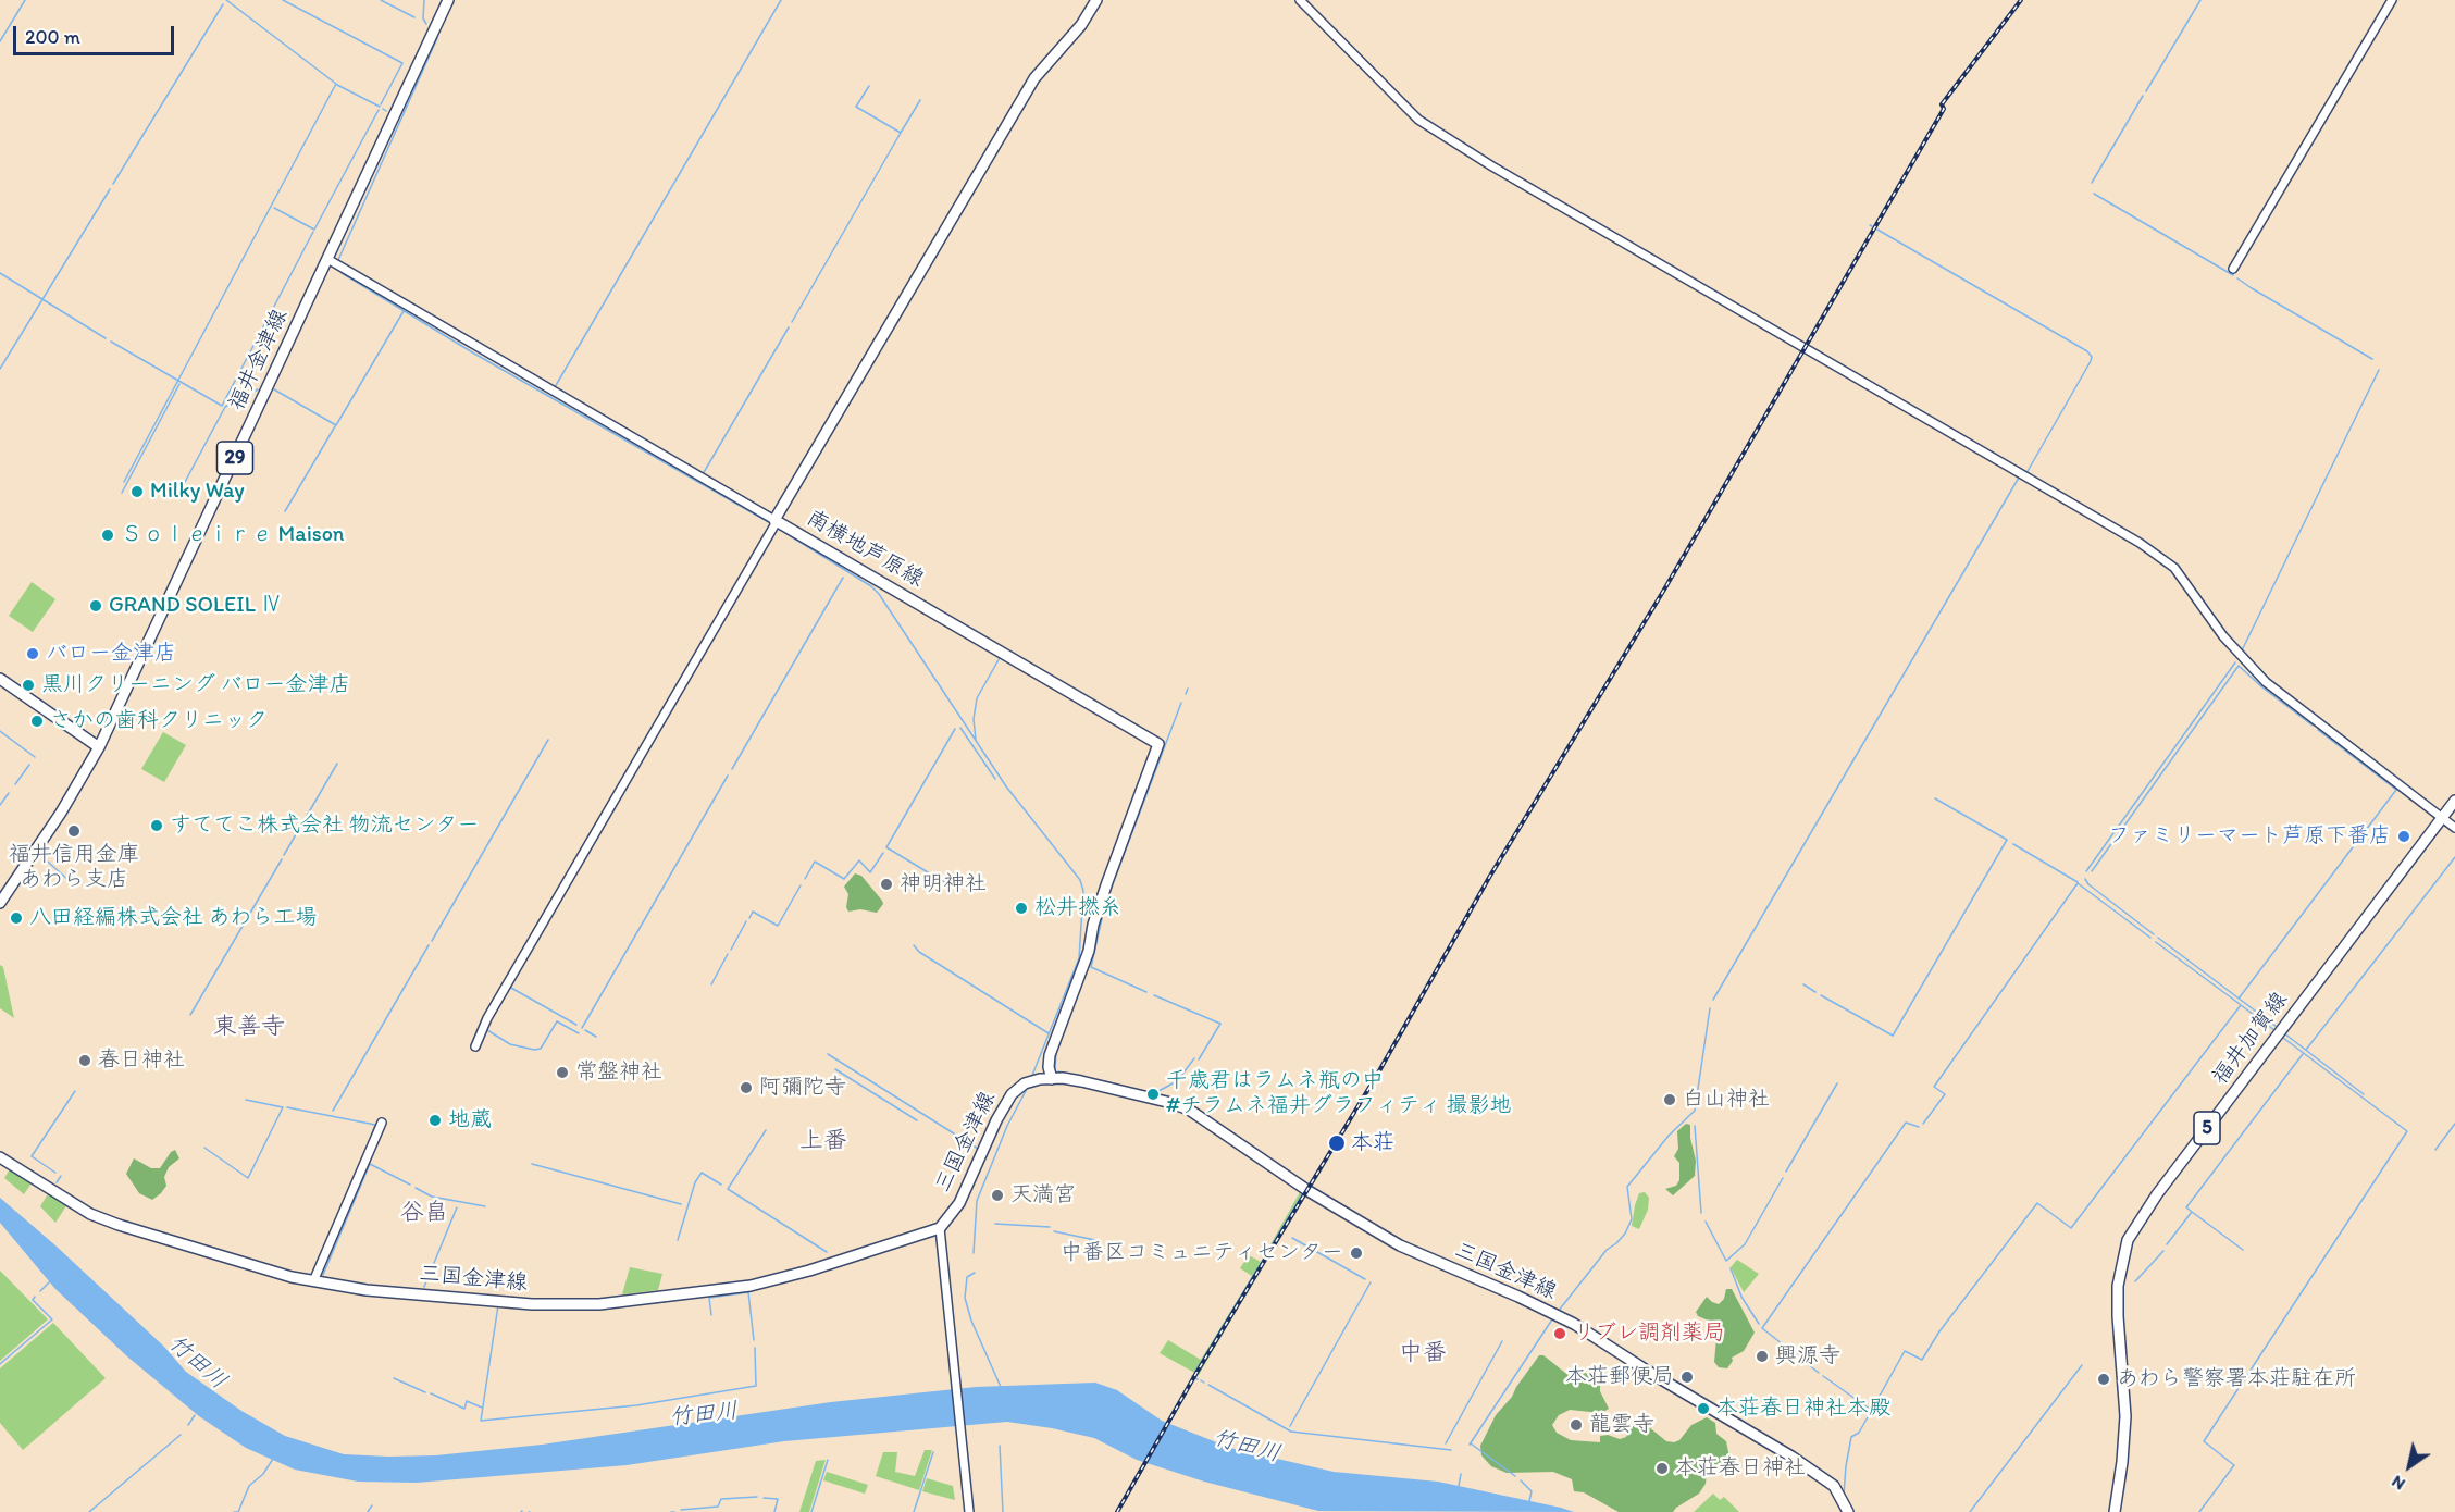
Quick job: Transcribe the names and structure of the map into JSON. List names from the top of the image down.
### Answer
{
  "streets": {
    "main road": [
      "福井金津線",
      "29",
      "南横地芦原線",
      "福井加賀線",
      "5",
      "三国金津線"
    ]
  },
  "crossings": [
    ["南横地芦原線", "三国金津線"]
  ],
  "districts": [
    "東善寺",
    "上番",
    "谷畠",
    "中番"
  ],
  "water": ["竹田川"],
  "places": [
    "Milky Way",
    "Ｓｏｌｅｉｒｅ Maison",
    "GRAND SOLEIL Ⅳ",
    "バロー金津店",
    "黒川クリーニング バロー金津店",
    "さかの歯科クリニック",
    "すててこ株式会社 物流センター",
    "福井信用金庫 あわら支店",
    "ファミリーマート芦原下番店",
    "神明神社",
    "松井撚糸",
    "八田経編株式会社 あわら工場",
    "春日神社",
    "常盤神社",
    "阿彌陀寺",
    "千歳君はラムネ瓶の中 #チラムネ福井グラフィティ 撮影地",
    "白山神社",
    "地蔵",
    "本荘",
    "天満宮",
    "中番区コミュニティセンター",
    "リブレ調剤薬局",
    "興源寺",
    "本荘郵便局",
    "あわら警察署本荘駐在所",
    "本荘春日神社本殿",
    "龍雲寺",
    "本荘春日神社"
  ],
  "scale_bar": "200 m",
  "north": "bottom left"
}
